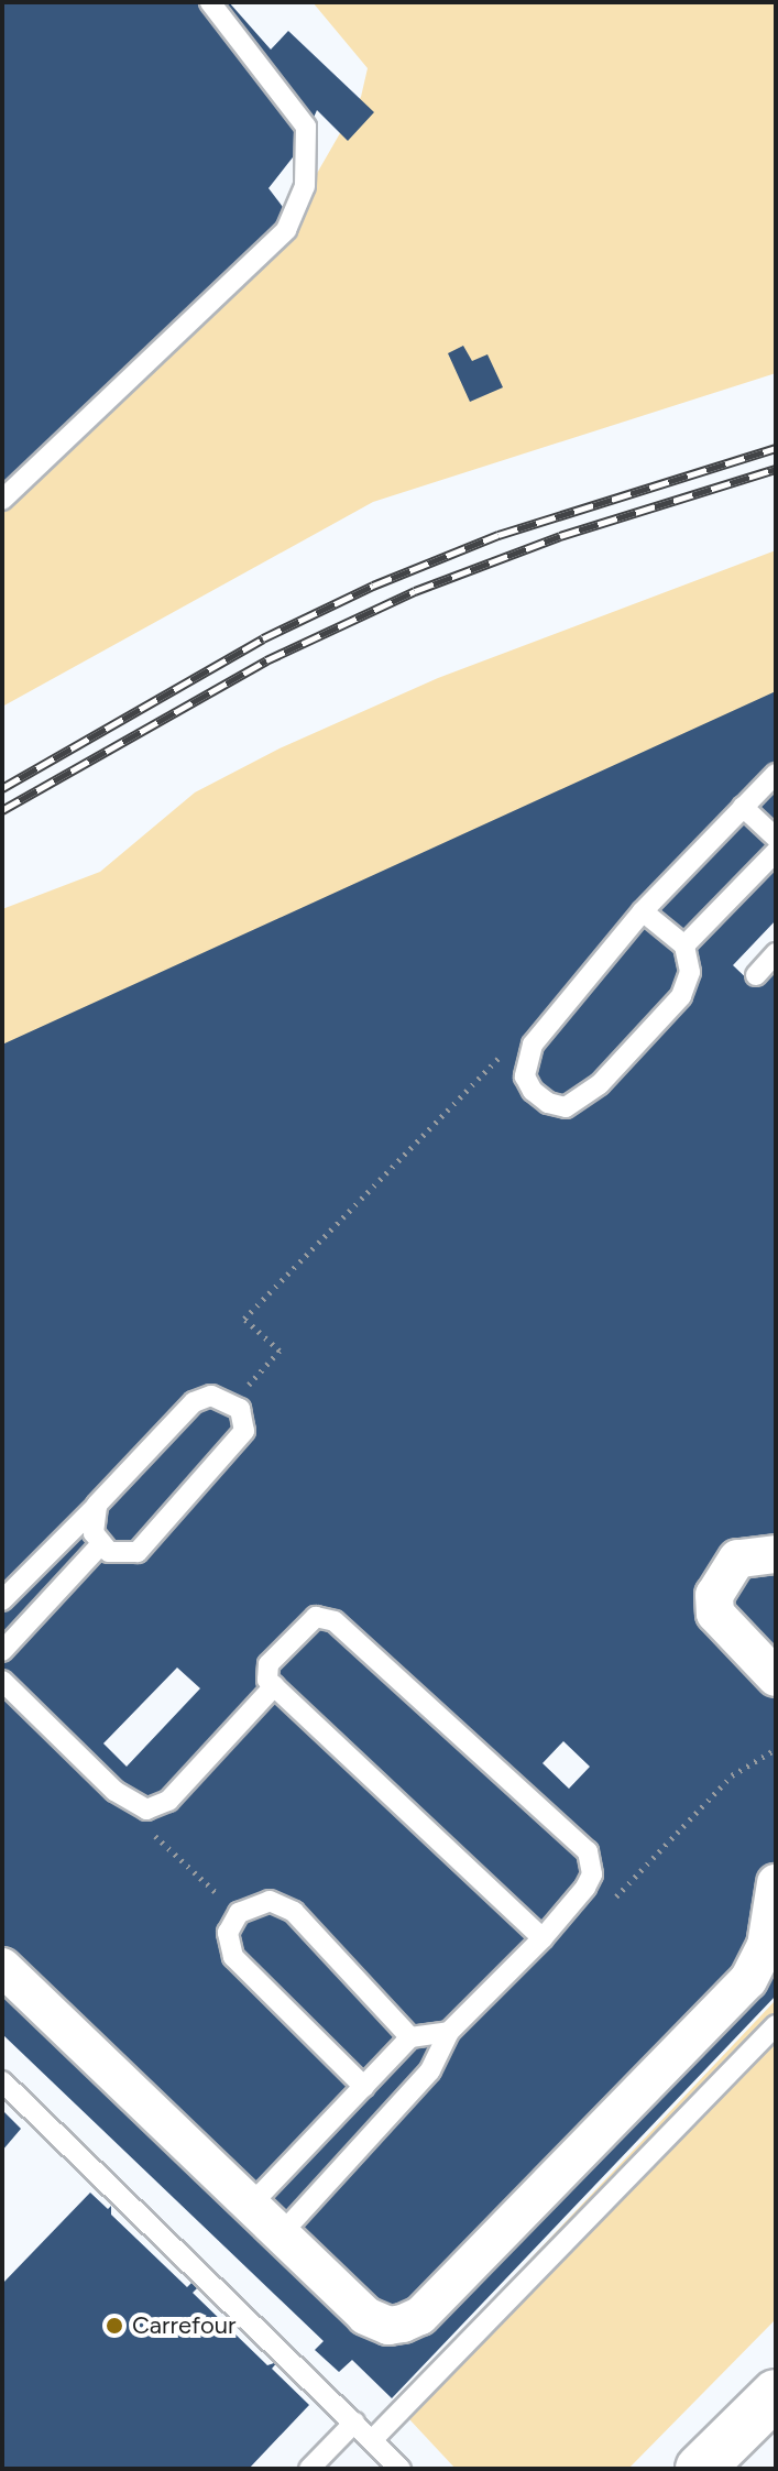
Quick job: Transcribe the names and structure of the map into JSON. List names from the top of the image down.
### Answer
{
  "places": ["Carrefour"]
}
